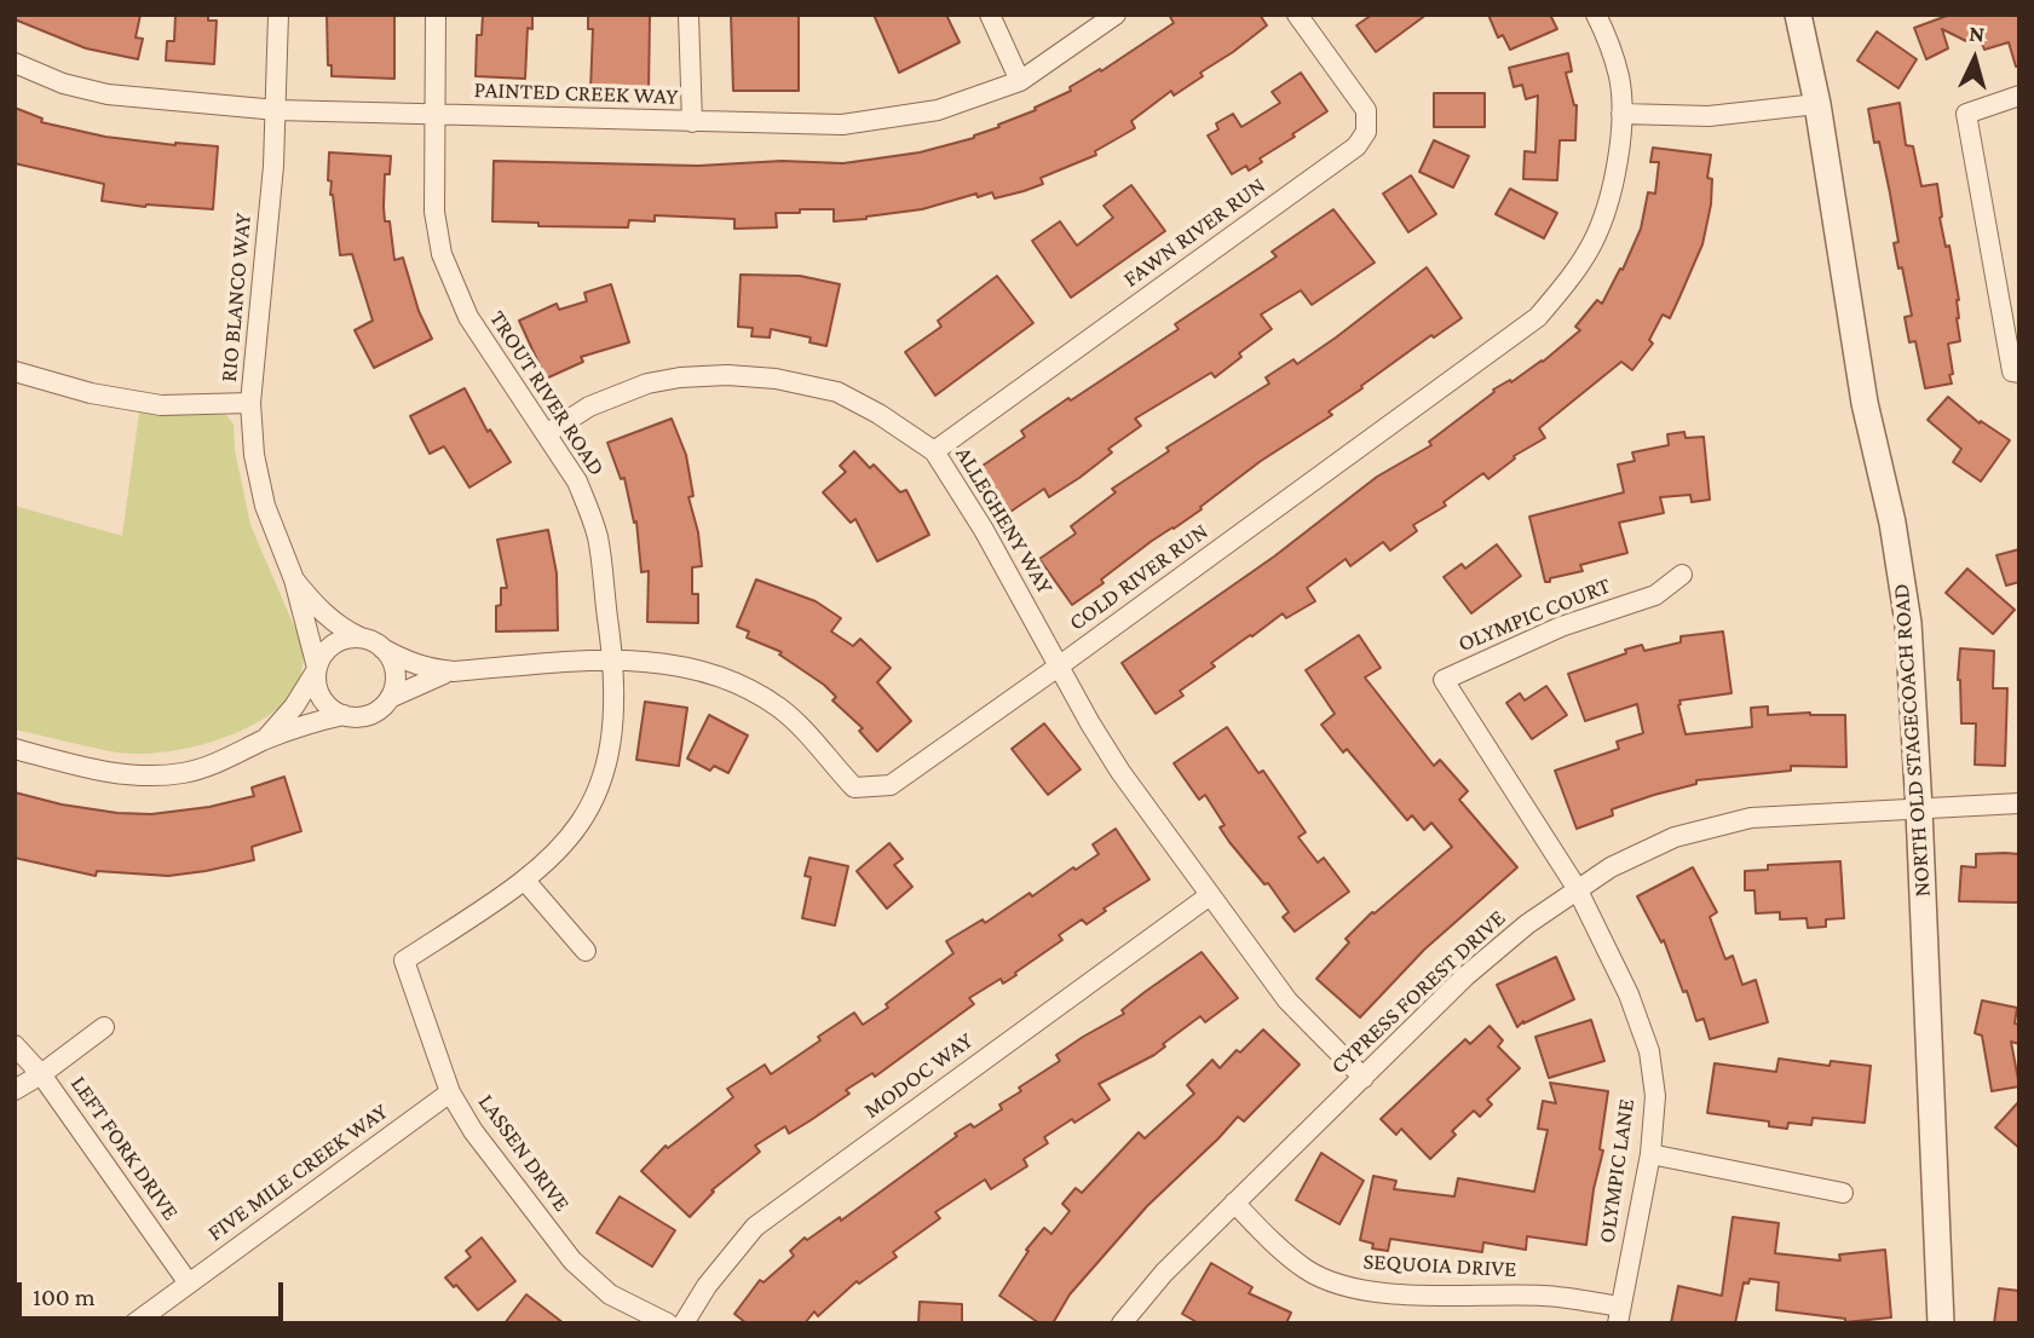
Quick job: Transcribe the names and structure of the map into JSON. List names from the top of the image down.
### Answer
{
  "streets": {
    "street": [
      "PAINTED CREEK WAY",
      "FAWN RIVER RUN",
      "RIO BLANCO WAY",
      "TROUT RIVER ROAD",
      "ALLEGHENY WAY",
      "COLD RIVER RUN",
      "OLYMPIC COURT",
      "NORTH OLD STAGECOACH ROAD",
      "CYPRESS FOREST DRIVE",
      "MODOC WAY",
      "LEFT FORK DRIVE",
      "LASSEN DRIVE",
      "OLYMPIC LANE",
      "FIVE MILE CREEK WAY",
      "SEQUOIA DRIVE"
    ]
  },
  "crossings": [
    ["PAINTED CREEK WAY", "RIO BLANCO WAY"],
    ["PAINTED CREEK WAY", "TROUT RIVER ROAD"],
    ["FAWN RIVER RUN", "ALLEGHENY WAY"],
    ["RIO BLANCO WAY", "COLD RIVER RUN"],
    ["TROUT RIVER ROAD", "ALLEGHENY WAY"],
    ["TROUT RIVER ROAD", "COLD RIVER RUN"],
    ["TROUT RIVER ROAD", "LASSEN DRIVE"],
    ["ALLEGHENY WAY", "COLD RIVER RUN"],
    ["ALLEGHENY WAY", "CYPRESS FOREST DRIVE"],
    ["ALLEGHENY WAY", "MODOC WAY"],
    ["OLYMPIC COURT", "CYPRESS FOREST DRIVE"],
    ["OLYMPIC COURT", "OLYMPIC LANE"],
    ["NORTH OLD STAGECOACH ROAD", "CYPRESS FOREST DRIVE"],
    ["CYPRESS FOREST DRIVE", "OLYMPIC LANE"],
    ["CYPRESS FOREST DRIVE", "SEQUOIA DRIVE"],
    ["LEFT FORK DRIVE", "FIVE MILE CREEK WAY"],
    ["LASSEN DRIVE", "FIVE MILE CREEK WAY"],
    ["OLYMPIC LANE", "SEQUOIA DRIVE"]
  ],
  "scale_bar": "100 m",
  "north": "top"
}
